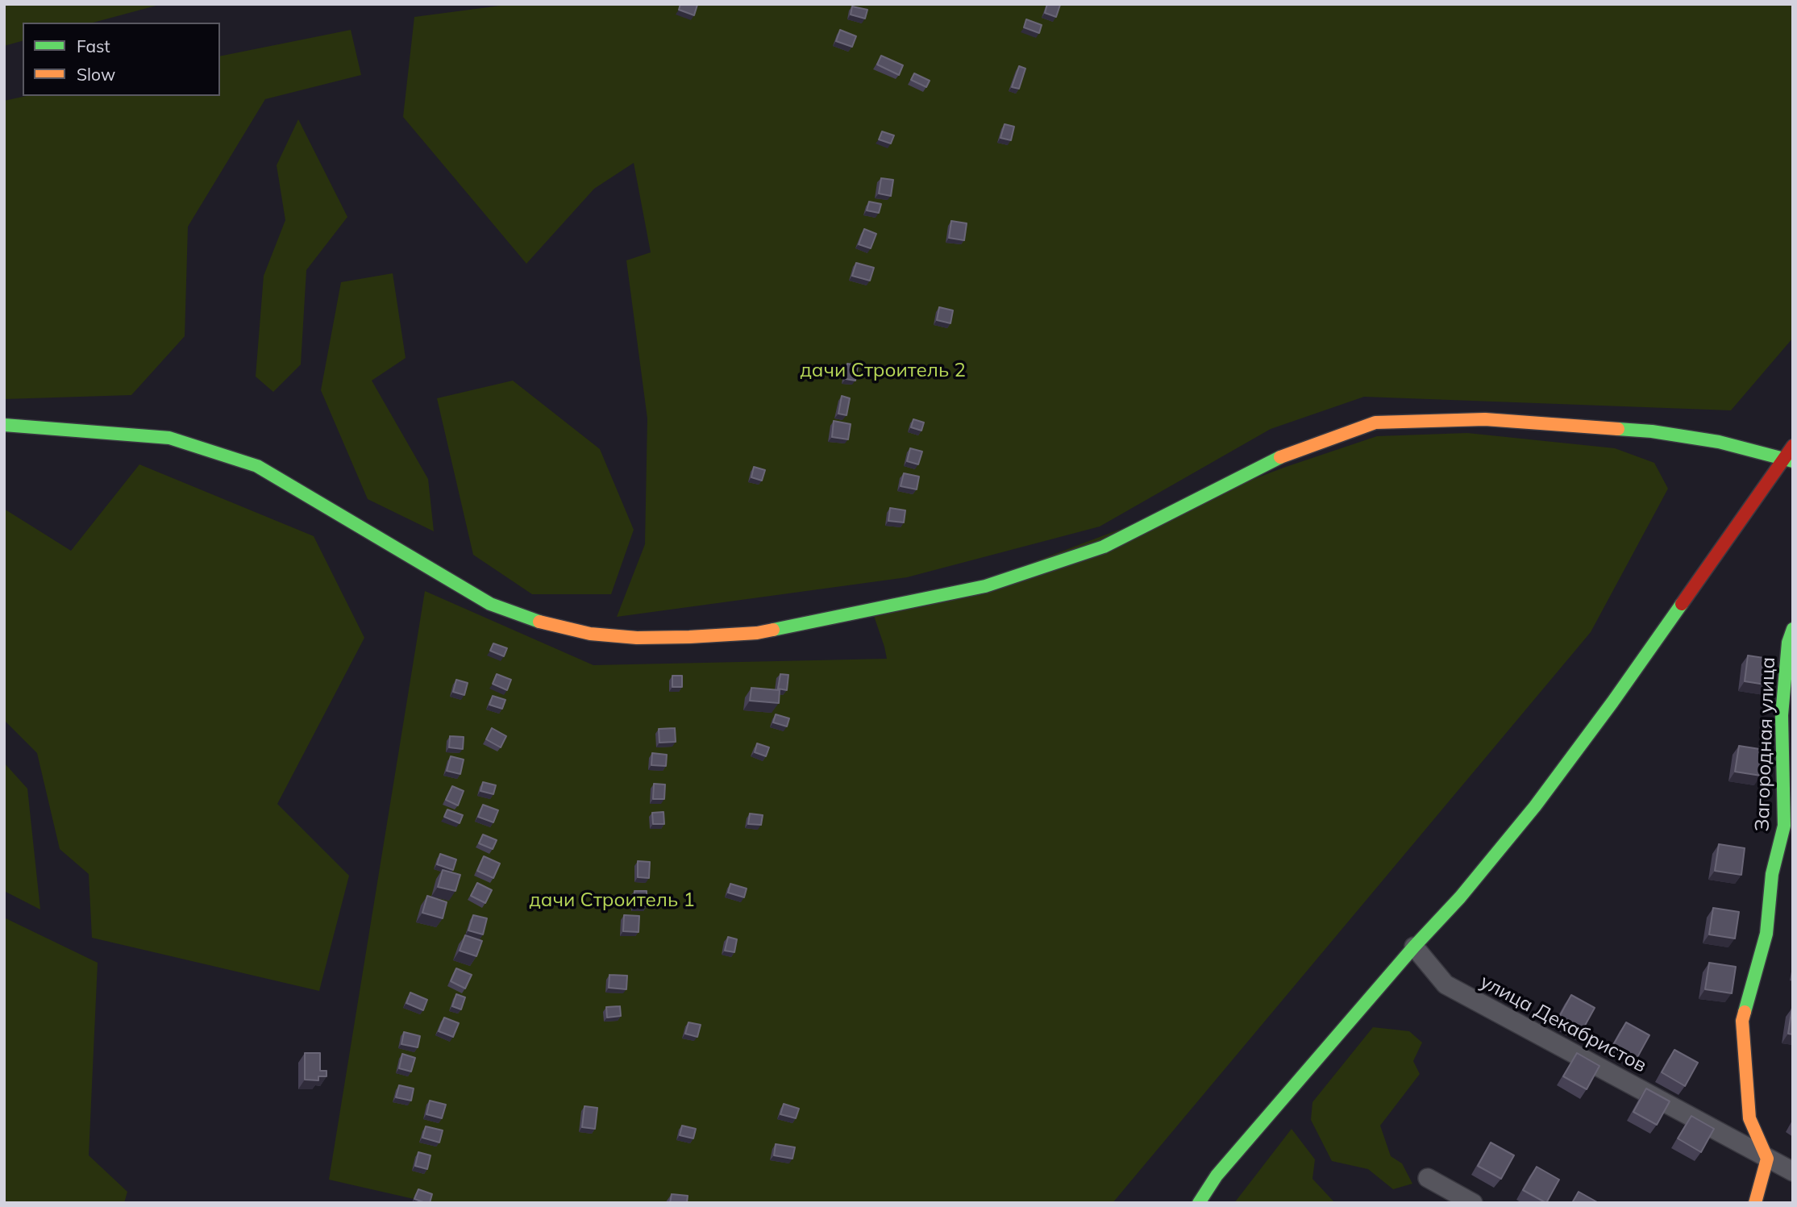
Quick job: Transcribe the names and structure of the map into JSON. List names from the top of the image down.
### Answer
{
  "streets": {
    "main road": ["Загородная улица"],
    "street": ["улица Декабристов"]
  },
  "crossings": [
    ["Загородная улица", "улица Декабристов"]
  ],
  "parks": ["дачи Строитель 2", "дачи Строитель 1"],
  "legend": ["Fast", "Slow"]
}
